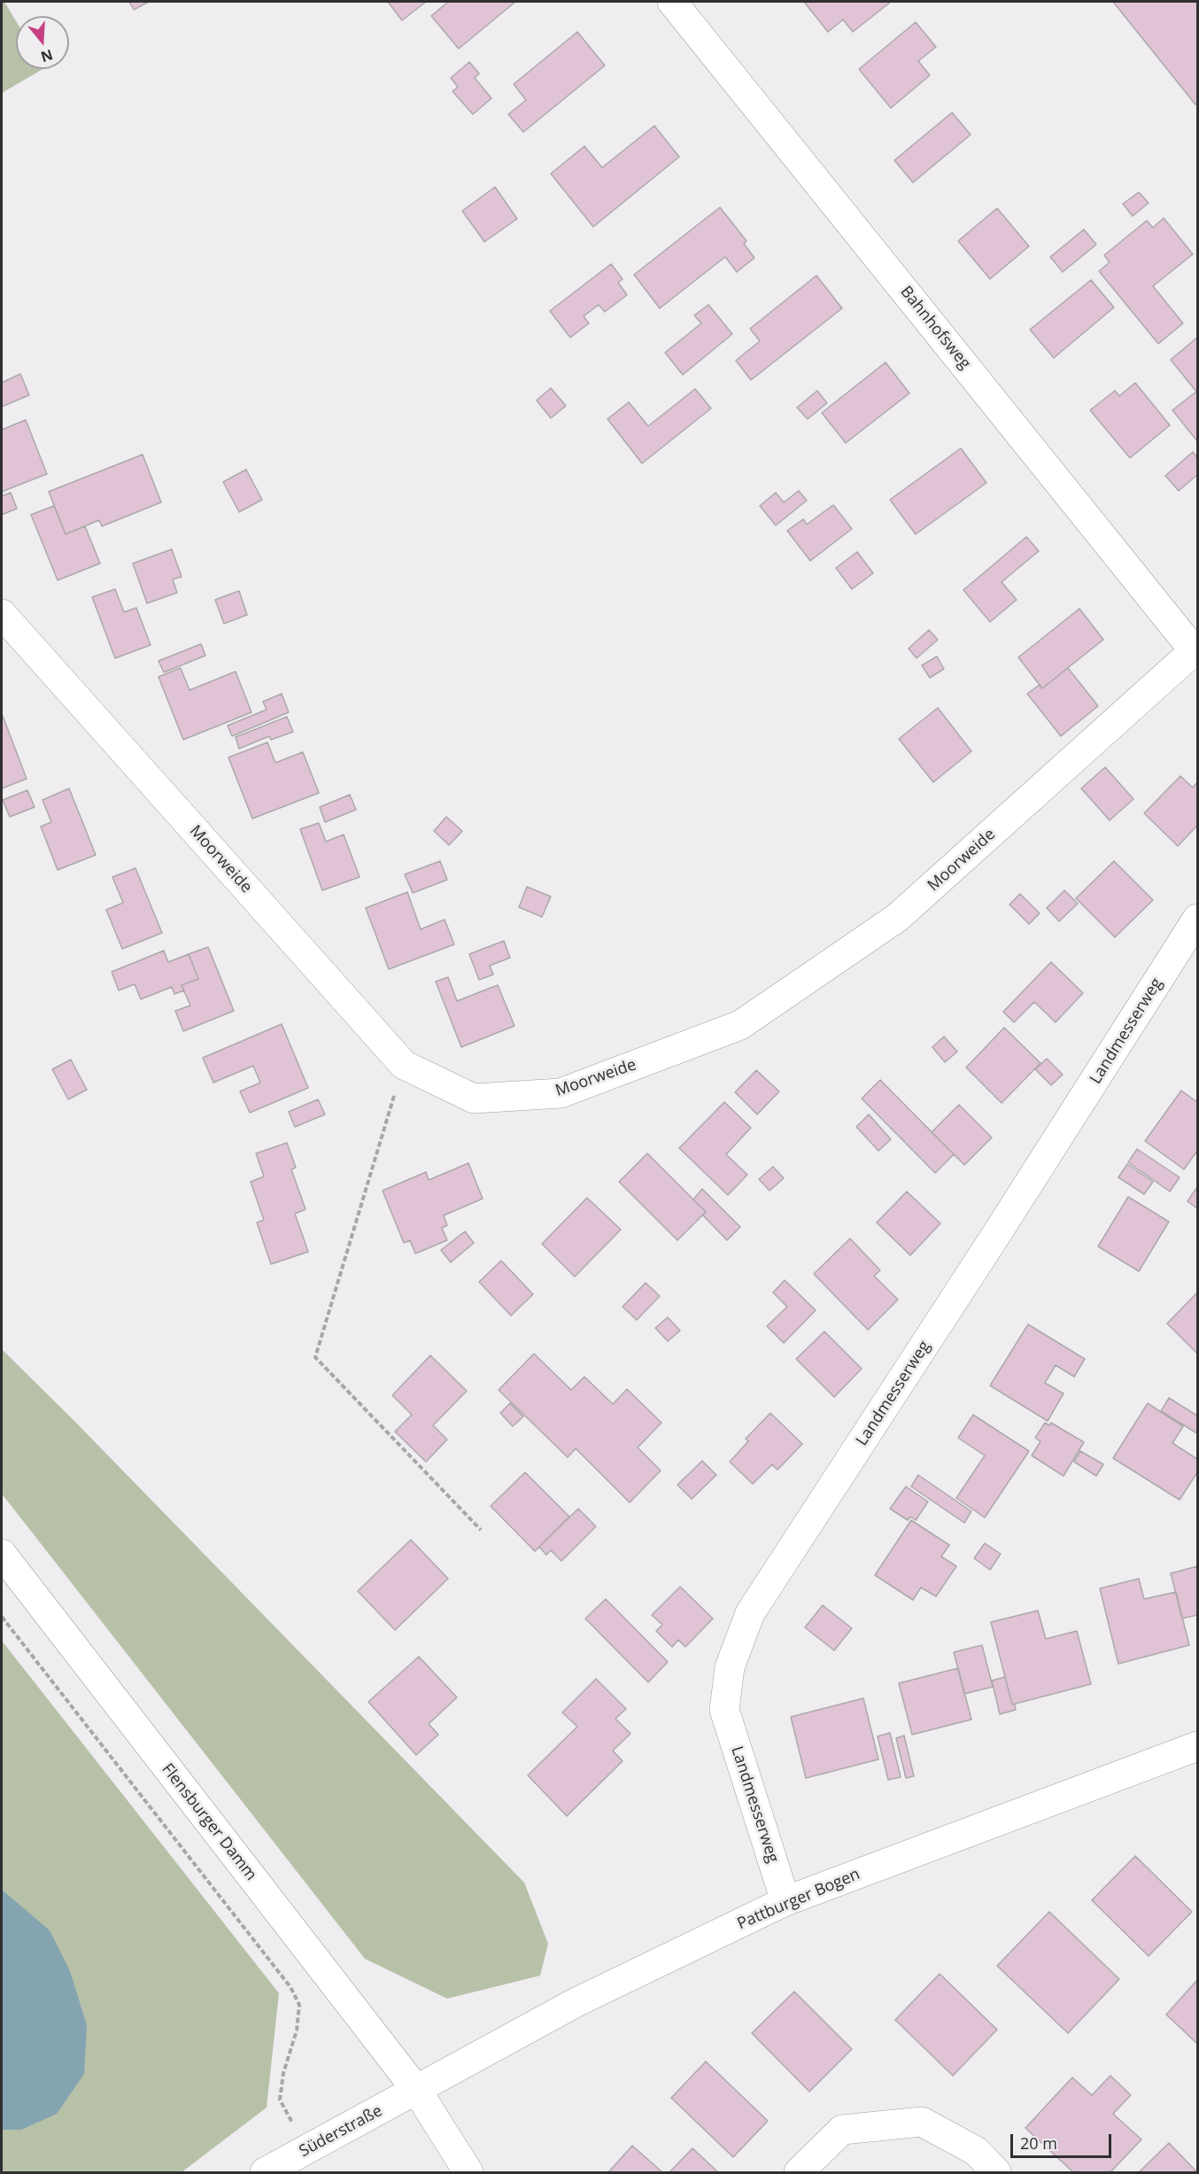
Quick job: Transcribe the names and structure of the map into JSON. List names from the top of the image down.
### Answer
{
  "streets": {
    "street": [
      "Bahnhofsweg",
      "Moorweide",
      "Landmesserweg",
      "Flensburger Damm",
      "Pattburger Bogen",
      "Süderstraße"
    ]
  },
  "crossings": [
    ["Bahnhofsweg", "Moorweide"],
    ["Landmesserweg", "Pattburger Bogen"],
    ["Flensburger Damm", "Pattburger Bogen"],
    ["Flensburger Damm", "Süderstraße"],
    ["Pattburger Bogen", "Süderstraße"]
  ],
  "scale_bar": "20 m",
  "north": "bottom"
}
